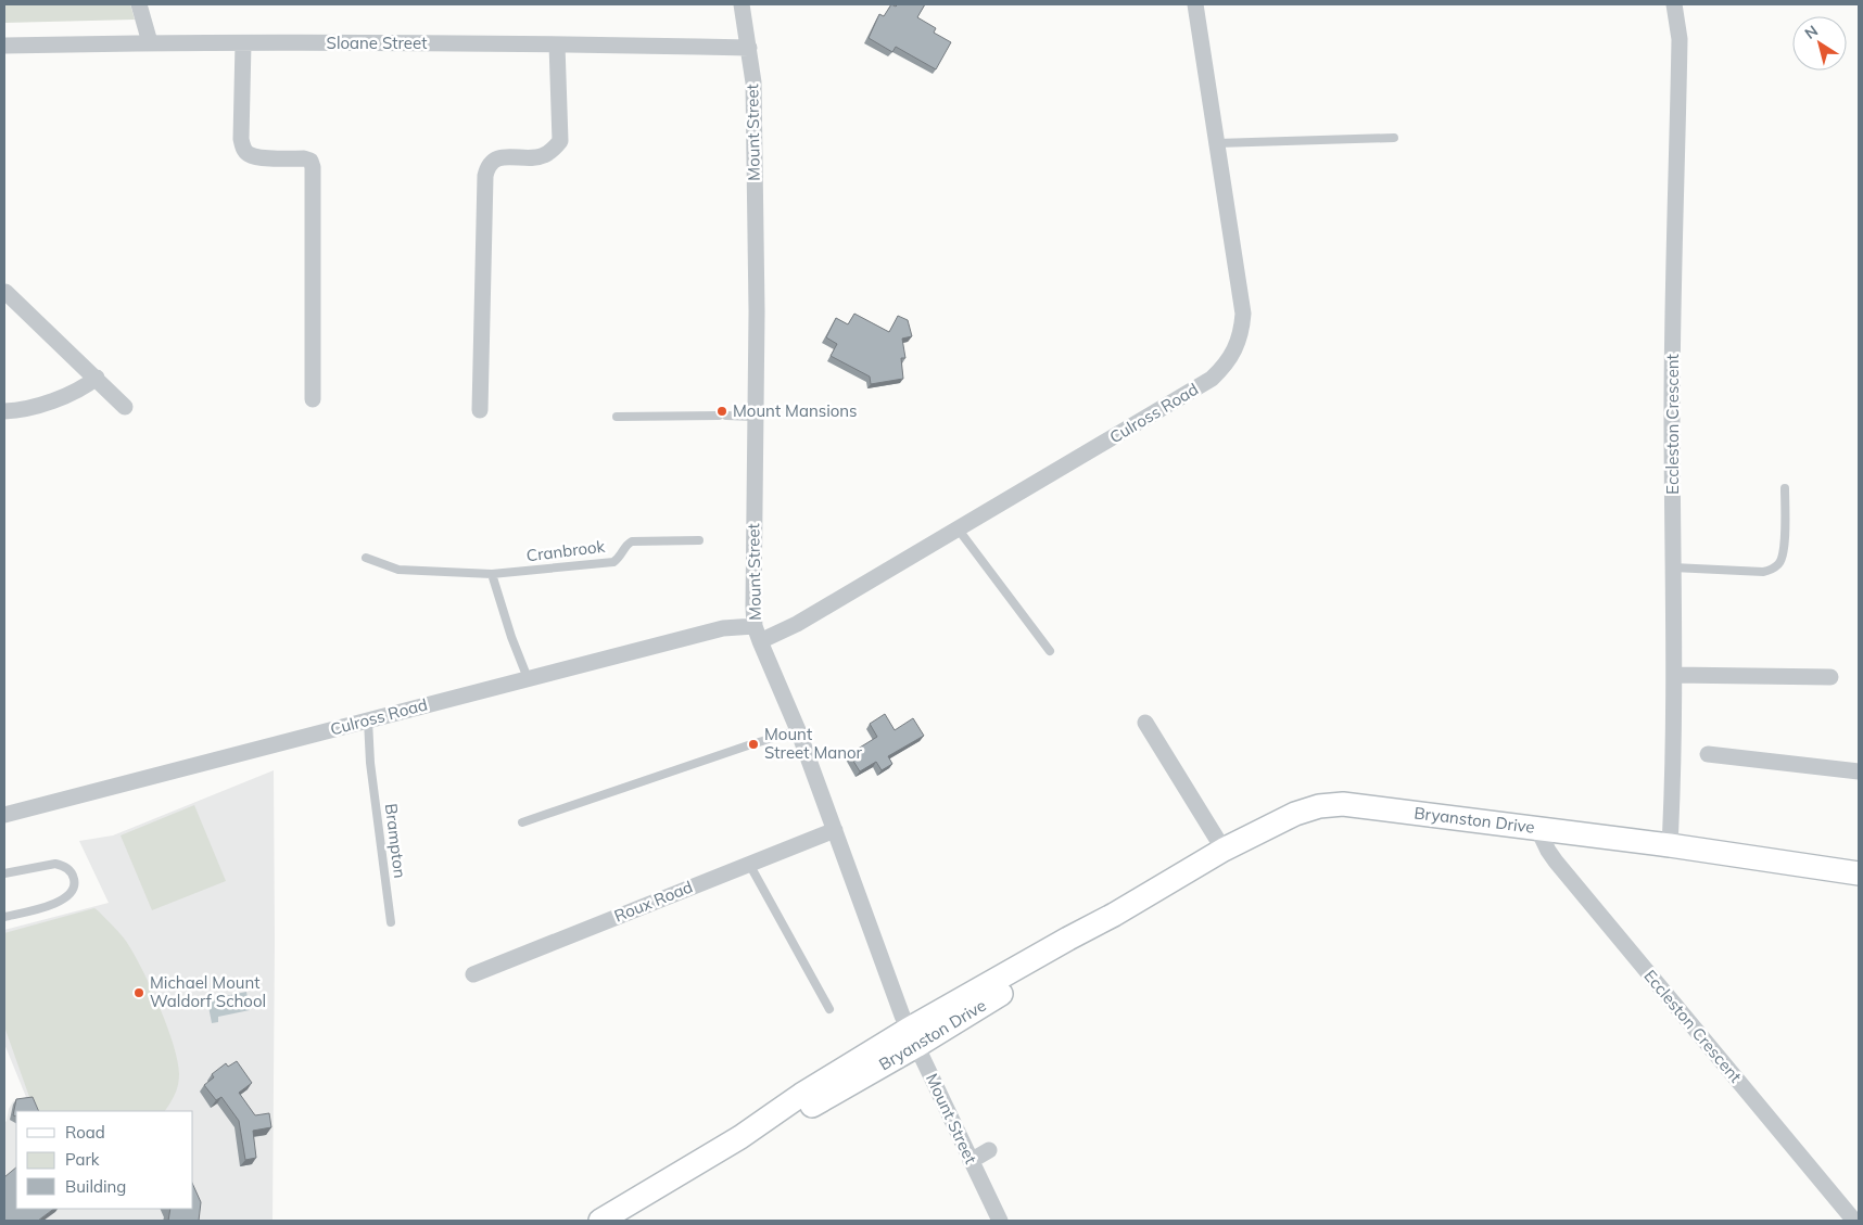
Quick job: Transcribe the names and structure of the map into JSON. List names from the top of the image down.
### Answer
{
  "streets": {
    "main road": ["Bryanston Drive"],
    "street": [
      "Sloane Street",
      "Mount Street",
      "Culross Road",
      "Eccleston Crescent",
      "Roux Road"
    ],
    "lane": ["Cranbrook", "Brampton"]
  },
  "crossings": [
    ["Sloane Street", "Mount Street"],
    ["Mount Street", "Culross Road"],
    ["Mount Street", "Bryanston Drive"],
    ["Mount Street", "Roux Road"],
    ["Culross Road", "Brampton"],
    ["Eccleston Crescent", "Bryanston Drive"]
  ],
  "places": ["Mount Mansions", "Mount Street Manor", "Michael Mount Waldorf School"],
  "legend": ["Road", "Park", "Building"],
  "north": "top left"
}
